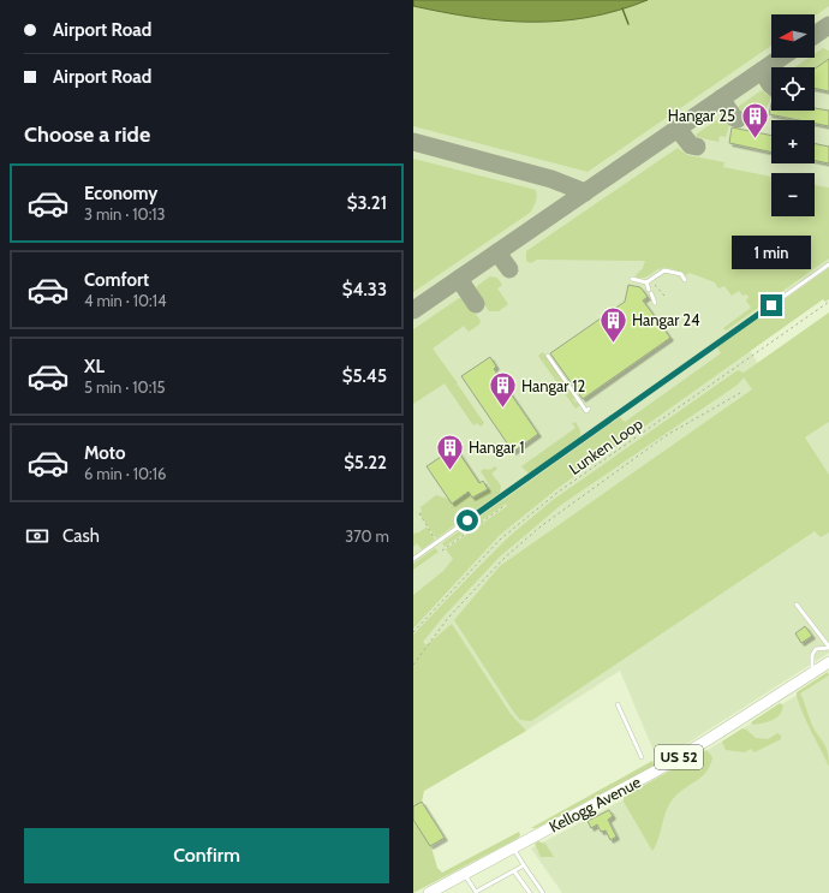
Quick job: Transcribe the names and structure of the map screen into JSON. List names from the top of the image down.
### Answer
{
  "streets": {
    "main road": ["US 52", "Kellogg Avenue"],
    "path": ["Lunken Loop"]
  },
  "places": {
    "building": [
      "Hangar 25",
      "Hangar 24",
      "Hangar 12",
      "Hangar 1"
    ]
  },
  "north": "left",
  "page": {
    "banner": ["Airport Road", "Airport Road"],
    "map_buttons": ["+", "−"],
    "heading": "Choose a ride",
    "list": [
      {
        "name": "Economy",
        "note": "3 min · 10:13",
        "value": "$3.21"
      },
      {
        "name": "Comfort",
        "note": "4 min · 10:14",
        "value": "$4.33"
      },
      {
        "name": "XL",
        "note": "5 min · 10:15",
        "value": "$5.45"
      },
      {
        "name": "Moto",
        "note": "6 min · 10:16",
        "value": "$5.22"
      }
    ],
    "bubble": "1 min",
    "pay": ["Cash", "370 m"],
    "buttons": "Confirm"
  }
}
